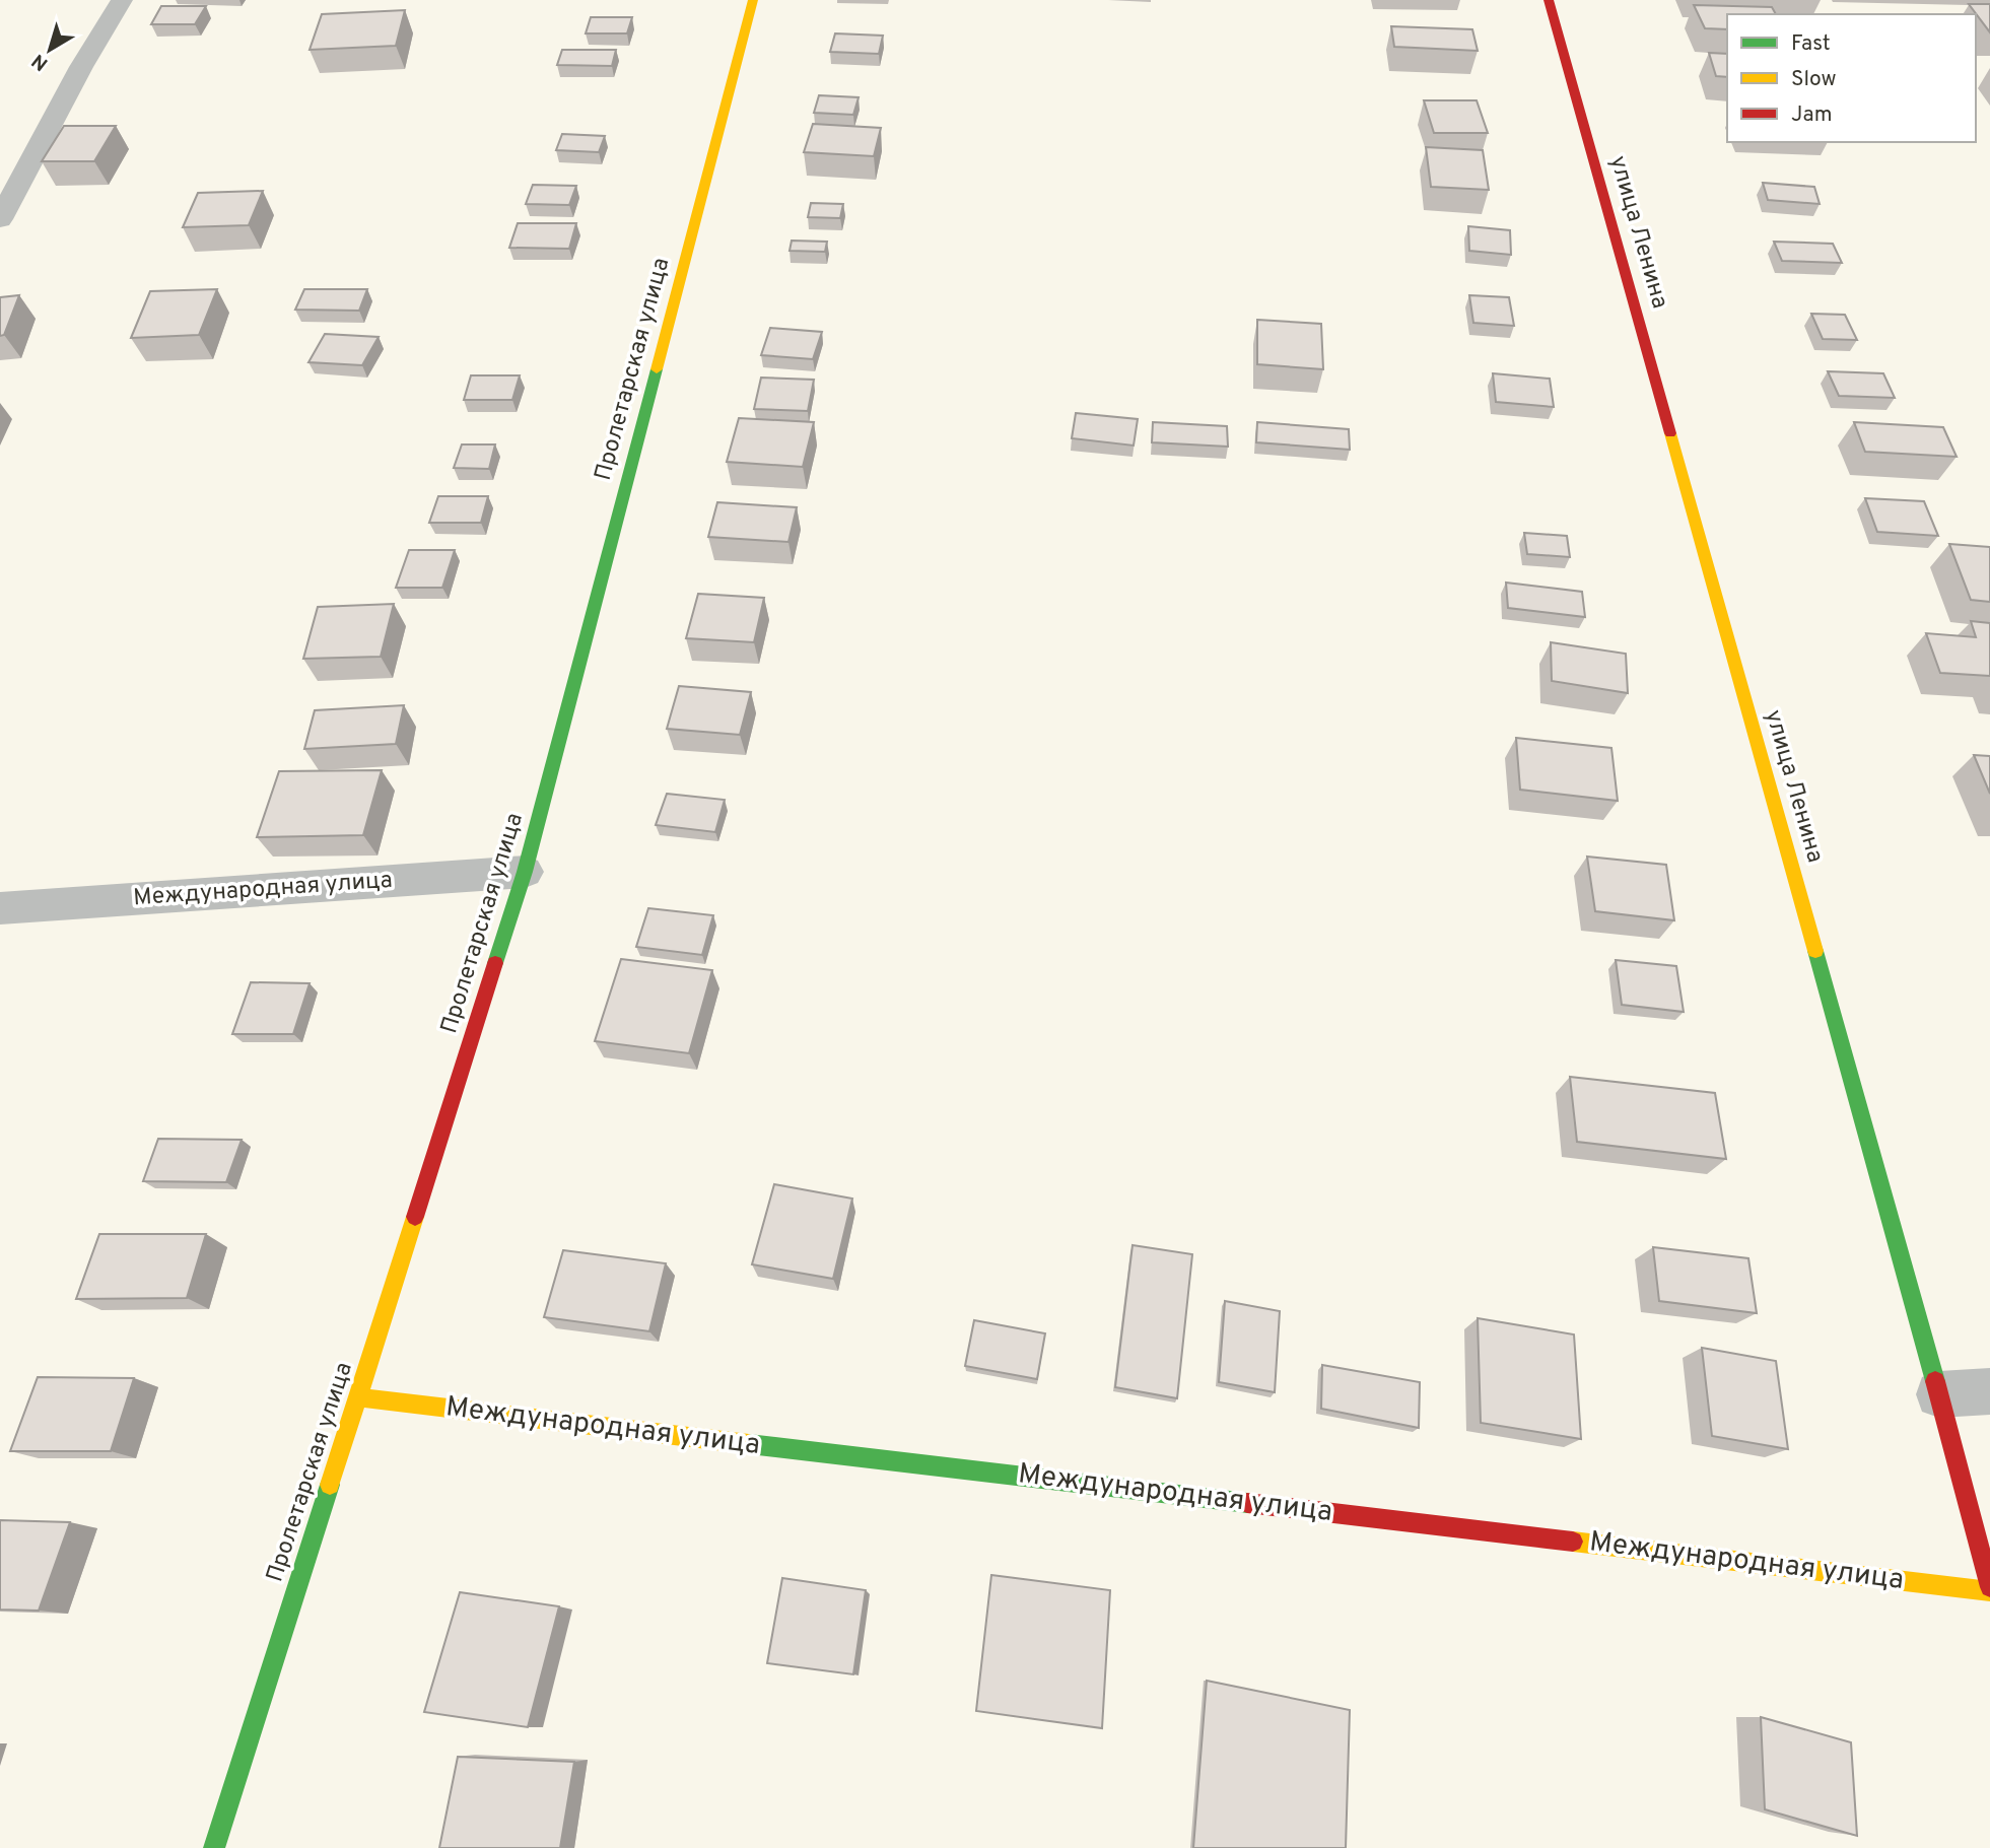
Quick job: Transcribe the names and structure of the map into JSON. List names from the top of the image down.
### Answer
{
  "streets": {
    "street": ["улица Ленина", "Пролетарская улица", "Международная улица"]
  },
  "crossings": [
    ["улица Ленина", "Международная улица"],
    ["Пролетарская улица", "Международная улица"]
  ],
  "legend": ["Fast", "Slow", "Jam"],
  "north": "bottom left"
}
